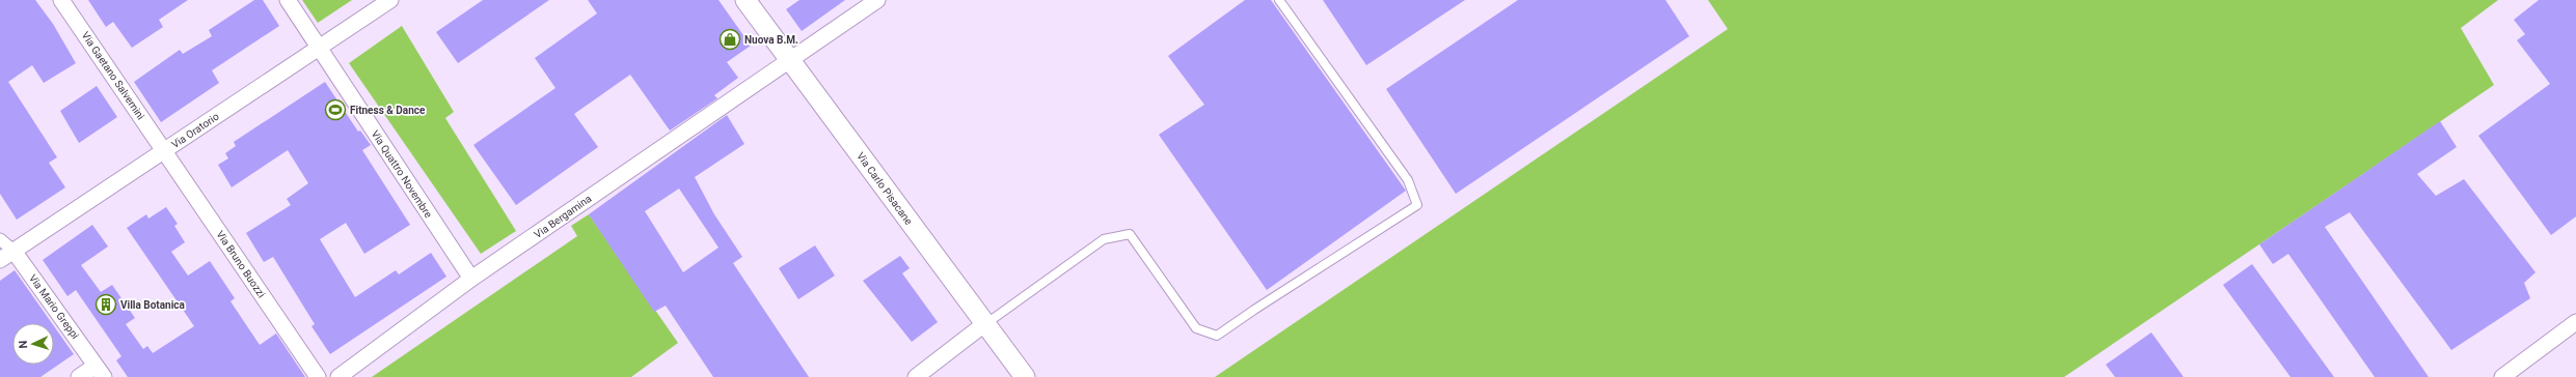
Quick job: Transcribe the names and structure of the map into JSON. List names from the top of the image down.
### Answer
{
  "streets": {
    "street": [
      "Via Gaetano Salvemini",
      "Via Oratorio",
      "Via Quattro Novembre",
      "Via Carlo Pisacane",
      "Via Bergamina",
      "Via Bruno Buozzi",
      "Via Mario Greppi"
    ]
  },
  "crossings": [
    ["Via Gaetano Salvemini", "Via Oratorio"],
    ["Via Gaetano Salvemini", "Via Bruno Buozzi"],
    ["Via Oratorio", "Via Quattro Novembre"],
    ["Via Oratorio", "Via Bruno Buozzi"],
    ["Via Oratorio", "Via Mario Greppi"],
    ["Via Quattro Novembre", "Via Bergamina"],
    ["Via Carlo Pisacane", "Via Bergamina"]
  ],
  "places": {
    "shop": ["Nuova B.M."],
    "sports": ["Fitness & Dance"],
    "building": ["Villa Botanica"]
  },
  "north": "left"
}
